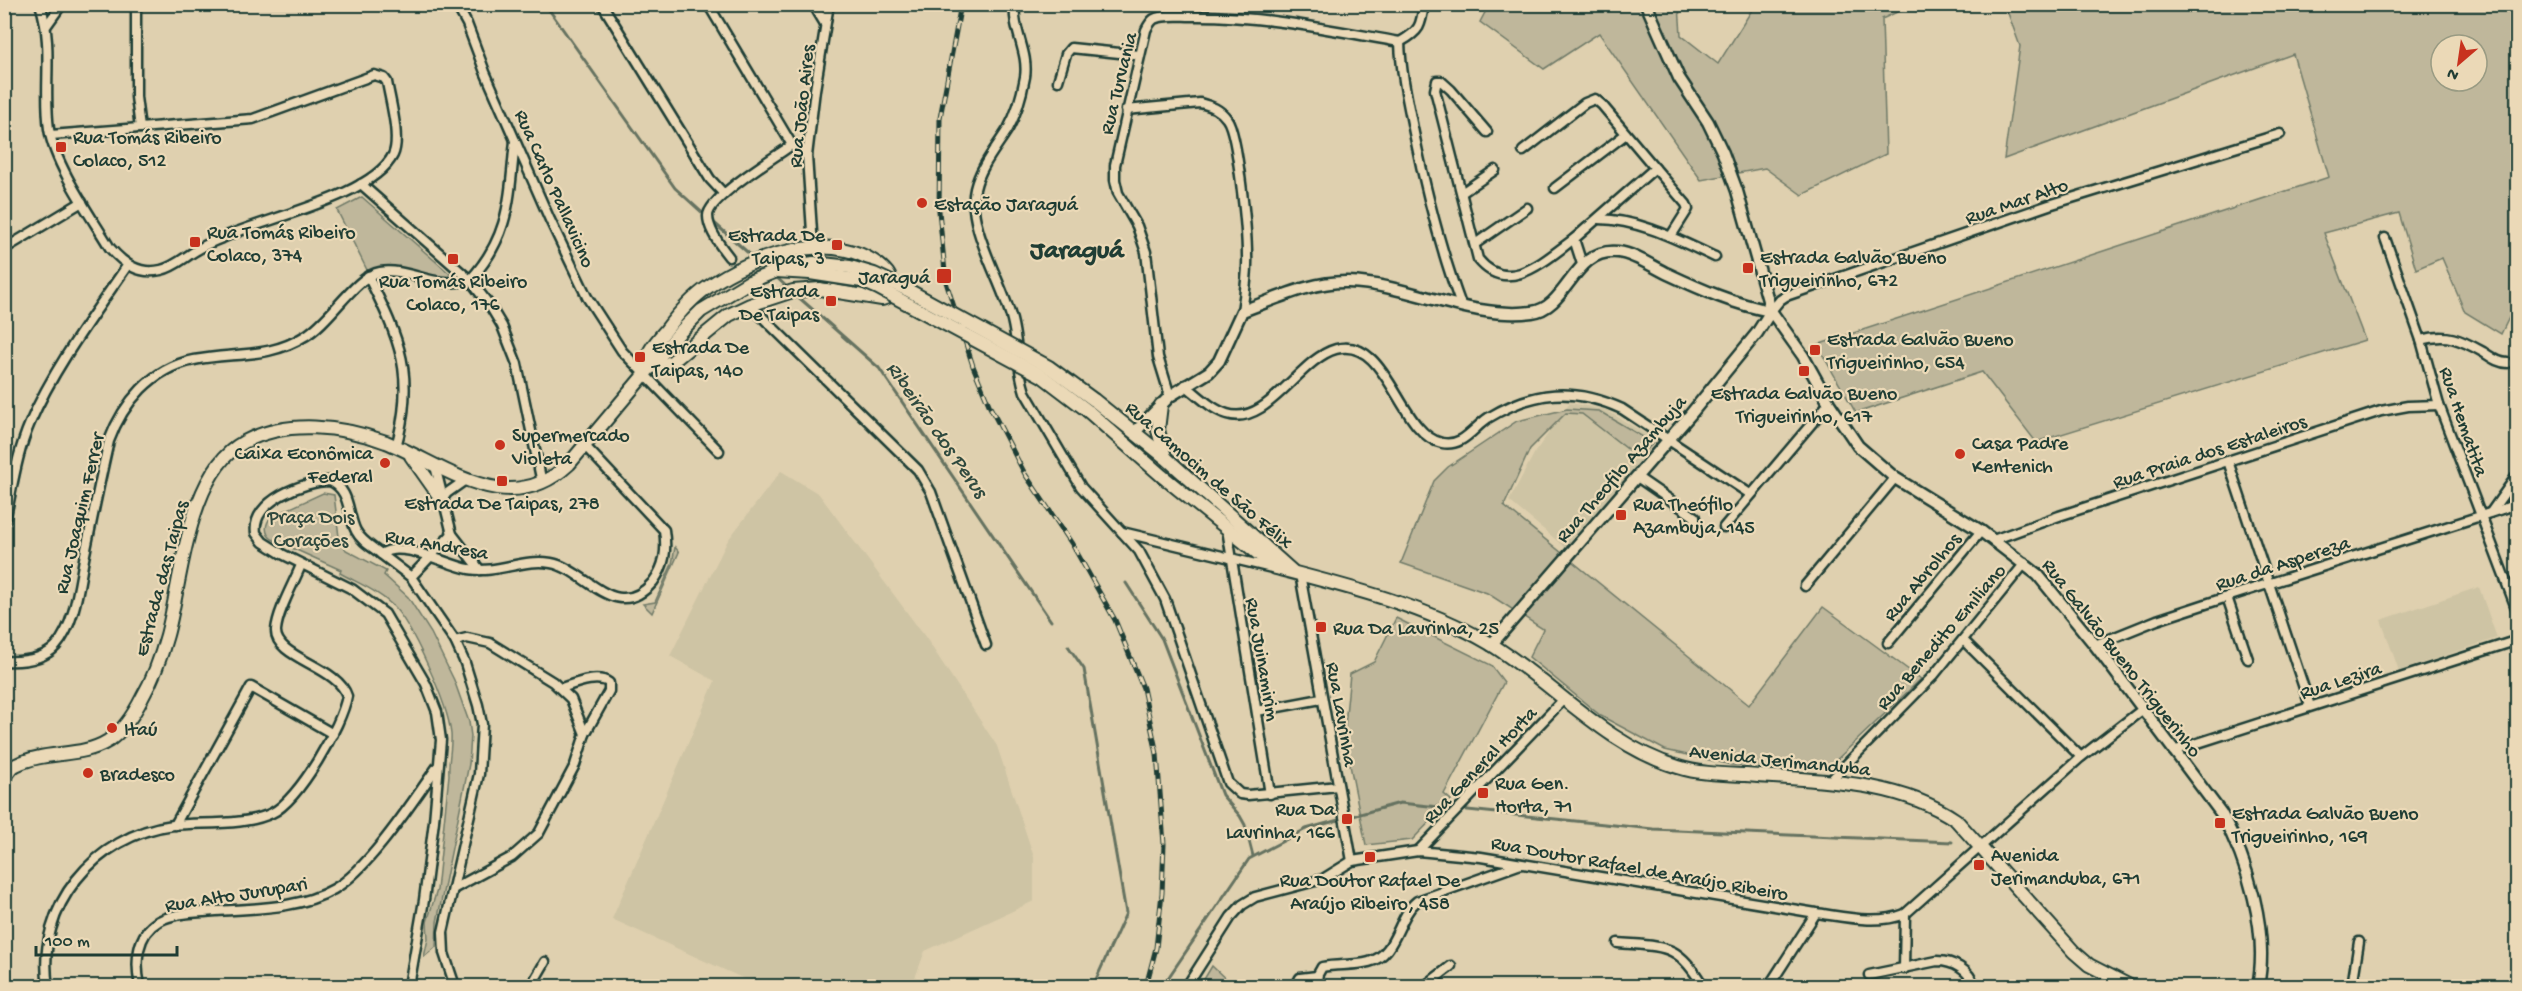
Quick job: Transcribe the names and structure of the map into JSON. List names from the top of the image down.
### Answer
{
  "streets": {
    "main road": ["Rua Camocim de São Félix", "Estrada das Taipas", "Avenida Jerimanduba"],
    "street": [
      "Rua Turvania",
      "Rua João Aires",
      "Rua Carlo Pallavicino",
      "Rua Mar Alto",
      "Rua Hematita",
      "Rua Praia dos Estaleiros",
      "Rua Theofilo Azambuja",
      "Rua Joaquim Ferrer",
      "Rua Andresa",
      "Rua da Aspereza",
      "Rua Abrolhos",
      "Rua Benedito Emiliano",
      "Rua Galvão Bueno Triguerinho",
      "Rua Juinamirim",
      "Rua Lezira",
      "Rua Lavrinha",
      "Rua General Horta",
      "Rua Doutor Rafael de Araújo Ribeiro",
      "Rua Alto Jurupari"
    ]
  },
  "crossings": [
    ["Rua Carlo Pallavicino", "Estrada das Taipas"],
    ["Rua Mar Alto", "Rua Theofilo Azambuja"],
    ["Rua Mar Alto", "Rua Galvão Bueno Triguerinho"],
    ["Rua Hematita", "Rua Praia dos Estaleiros"],
    ["Rua Hematita", "Rua da Aspereza"],
    ["Rua Praia dos Estaleiros", "Rua Galvão Bueno Triguerinho"],
    ["Rua Theofilo Azambuja", "Rua Galvão Bueno Triguerinho"],
    ["Rua Theofilo Azambuja", "Avenida Jerimanduba"],
    ["Rua Camocim de São Félix", "Estrada das Taipas"],
    ["Rua Camocim de São Félix", "Rua Juinamirim"],
    ["Rua Camocim de São Félix", "Rua Lavrinha"],
    ["Rua Camocim de São Félix", "Avenida Jerimanduba"],
    ["Rua Andresa", "Estrada das Taipas"],
    ["Rua da Aspereza", "Rua Galvão Bueno Triguerinho"],
    ["Rua Abrolhos", "Rua Galvão Bueno Triguerinho"],
    ["Rua Benedito Emiliano", "Rua Galvão Bueno Triguerinho"],
    ["Rua Benedito Emiliano", "Avenida Jerimanduba"],
    ["Rua Galvão Bueno Triguerinho", "Rua Lezira"],
    ["Rua Lavrinha", "Avenida Jerimanduba"],
    ["Rua Lavrinha", "Rua Doutor Rafael de Araújo Ribeiro"],
    ["Avenida Jerimanduba", "Rua General Horta"],
    ["Rua General Horta", "Rua Doutor Rafael de Araújo Ribeiro"]
  ],
  "districts": ["Jaraguá"],
  "water": ["Ribeirão dos Perus"],
  "parks": ["Praça Dois Corações"],
  "places": {
    "transit": [
      "Rua Tomás Ribeiro Colaco, 512",
      "Rua Tomás Ribeiro Colaco, 374",
      "Estrada De Taipas, 3",
      "Rua Tomás Ribeiro Colaco, 176",
      "Estrada Galvão Bueno Trigueirinho, 672",
      "Jaraguá",
      "Estrada De Taipas",
      "Estrada Galvão Bueno Trigueirinho, 654",
      "Estrada De Taipas, 140",
      "Estrada Galvão Bueno Trigueirinho, 617",
      "Estrada De Taipas, 278",
      "Rua Theófilo Azambuja, 145",
      "Rua Da Lavrinha, 25",
      "Rua Gen. Horta, 71",
      "Rua Da Lavrinha, 166",
      "Estrada Galvão Bueno Trigueirinho, 169",
      "Rua Doutor Rafael De Araújo Ribeiro, 458",
      "Avenida Jerimanduba, 671"
    ],
    "other": [
      "Estação Jaraguá",
      "Supermercado Violeta",
      "Casa Padre Kentenich",
      "Caixa Econômica Federal",
      "Itaú",
      "Bradesco"
    ]
  },
  "scale_bar": "100 m",
  "north": "bottom left"
}
